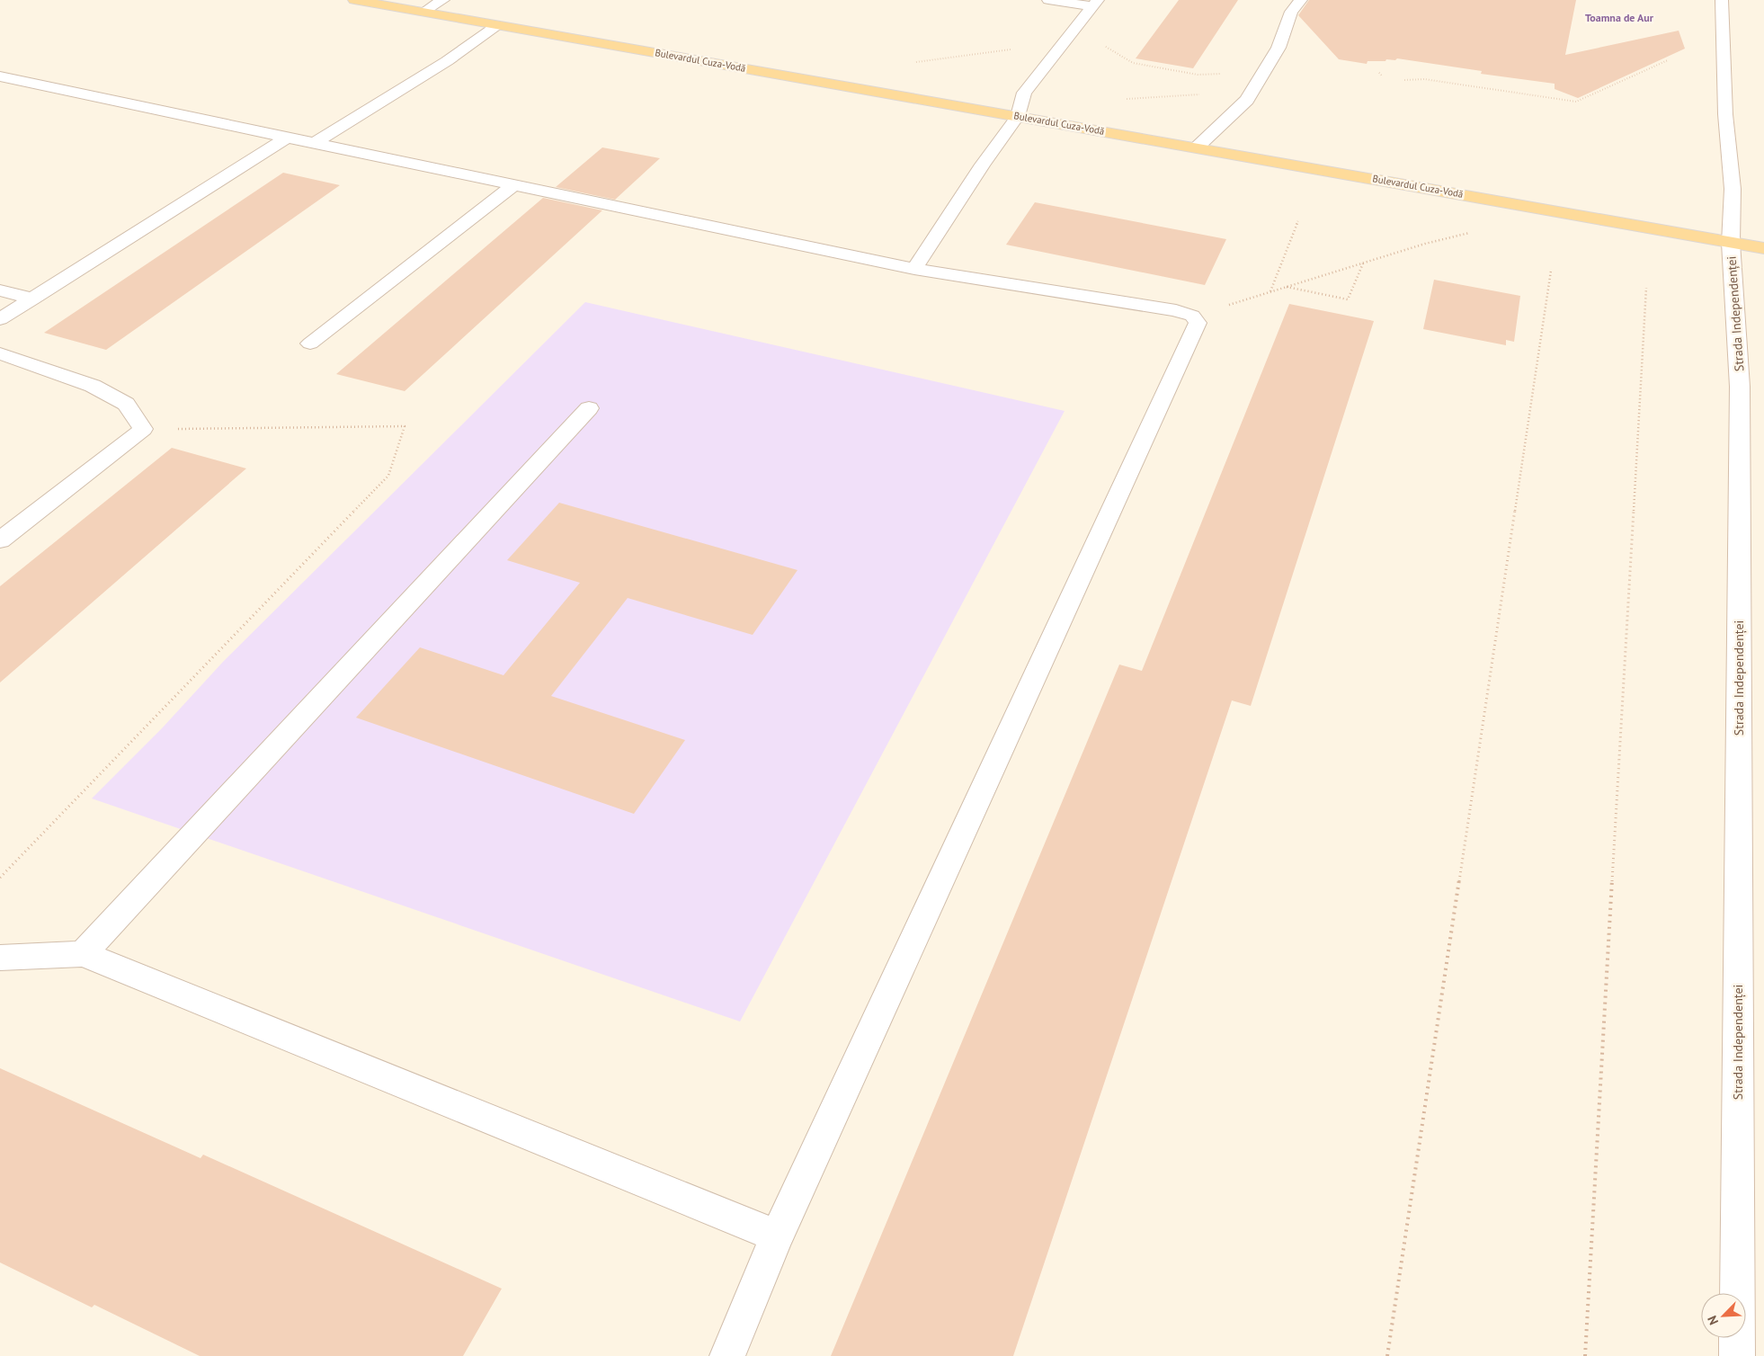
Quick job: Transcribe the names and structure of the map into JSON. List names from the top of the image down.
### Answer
{
  "streets": {
    "main road": ["Bulevardul Cuza-Vodă", "Strada Independenței"]
  },
  "crossings": [
    ["Bulevardul Cuza-Vodă", "Strada Independenței"]
  ],
  "districts": ["Toamna de Aur"],
  "north": "bottom left"
}
